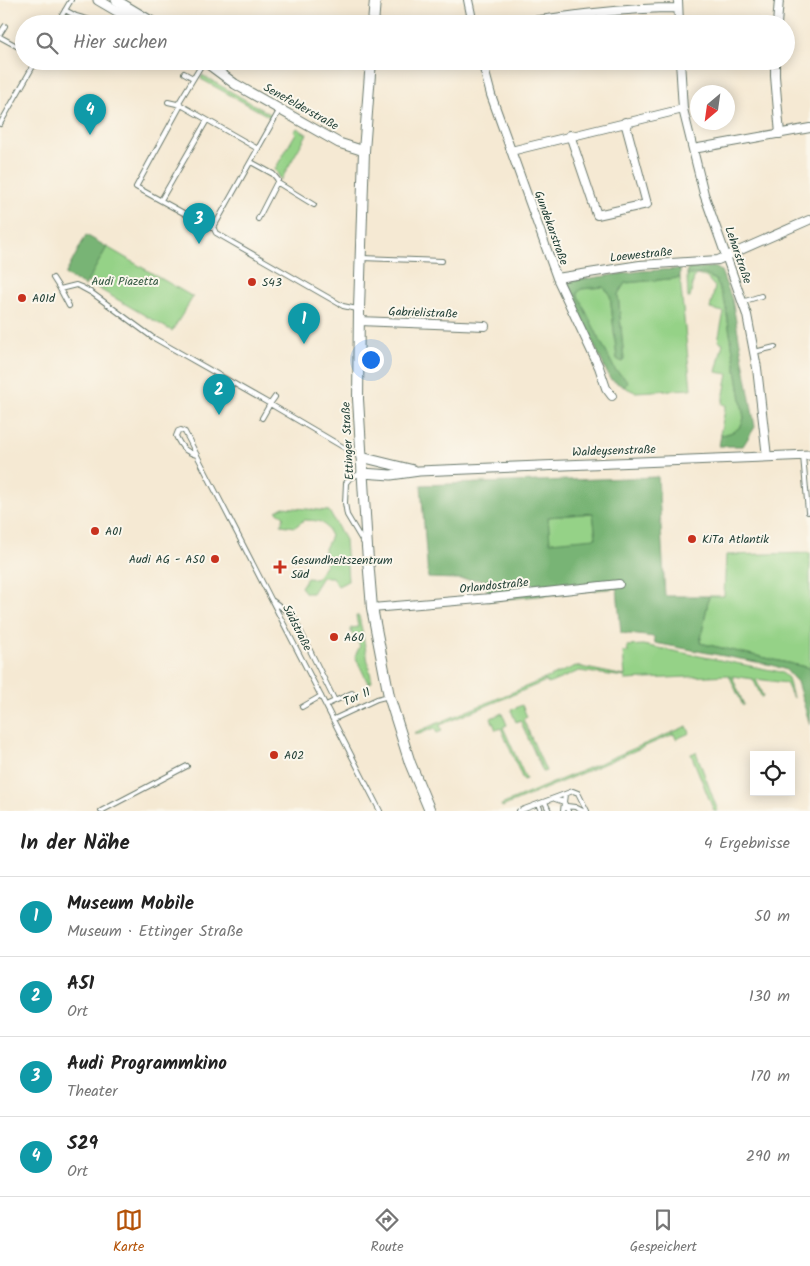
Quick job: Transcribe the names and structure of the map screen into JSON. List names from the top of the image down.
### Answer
{
  "streets": {
    "main road": ["Ettinger Straße"],
    "street": [
      "Senefelderstraße",
      "Gundekarstraße",
      "Loewestraße",
      "Leharstraße",
      "Gabrielistraße",
      "Waldeysenstraße",
      "Orlandostraße"
    ],
    "lane": ["Südstraße", "Tor 11"]
  },
  "crossings": [
    ["Senefelderstraße", "Ettinger Straße"],
    ["Gundekarstraße", "Loewestraße"],
    ["Loewestraße", "Leharstraße"],
    ["Leharstraße", "Waldeysenstraße"],
    ["Gabrielistraße", "Ettinger Straße"],
    ["Ettinger Straße", "Waldeysenstraße"],
    ["Ettinger Straße", "Orlandostraße"],
    ["Ettinger Straße", "Tor 11"],
    ["Südstraße", "Tor 11"]
  ],
  "parks": ["Audi Piazetta"],
  "places": {
    "other": [
      "S43",
      "A01d",
      "A01",
      "KiTa Atlantik",
      "Audi AG - A50",
      "A60",
      "A02"
    ],
    "health": ["Gesundheitszentrum Süd"]
  },
  "north": "bottom left",
  "page": {
    "search": "Hier suchen",
    "pins": [
      "4",
      "3",
      "1",
      "2"
    ],
    "heading": ["In der Nähe", "4 Ergebnisse"],
    "list": [
      {
        "mark": "1",
        "name": "Museum Mobile",
        "note": "Museum · Ettinger Straße",
        "value": "50 m"
      },
      {
        "mark": "2",
        "name": "A51",
        "note": "Ort",
        "value": "130 m"
      },
      {
        "mark": "3",
        "name": "Audi Programmkino",
        "note": "Theater",
        "value": "170 m"
      },
      {
        "mark": "4",
        "name": "S29",
        "note": "Ort",
        "value": "290 m"
      }
    ],
    "nav": ["Karte", "Route", "Gespeichert"]
  }
}
